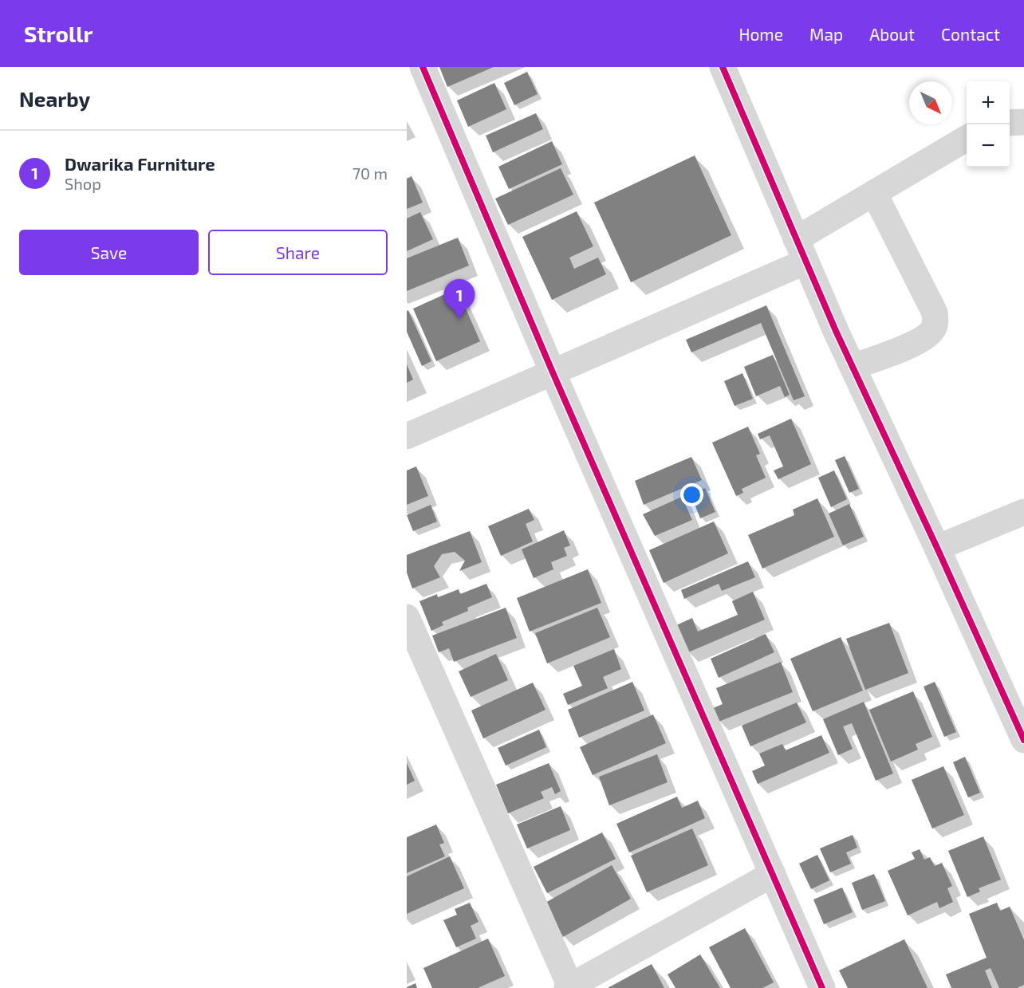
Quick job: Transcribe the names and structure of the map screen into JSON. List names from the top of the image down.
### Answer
{
  "north": "bottom right",
  "page": {
    "header": "Strollr",
    "nav": [
      "Home",
      "Map",
      "About",
      "Contact"
    ],
    "heading": "Nearby",
    "map_buttons": ["+", "−"],
    "list": [
      {
        "mark": "1",
        "name": "Dwarika Furniture",
        "note": "Shop",
        "value": "70 m"
      }
    ],
    "buttons": ["Save", "Share"],
    "pins": "1"
  }
}
